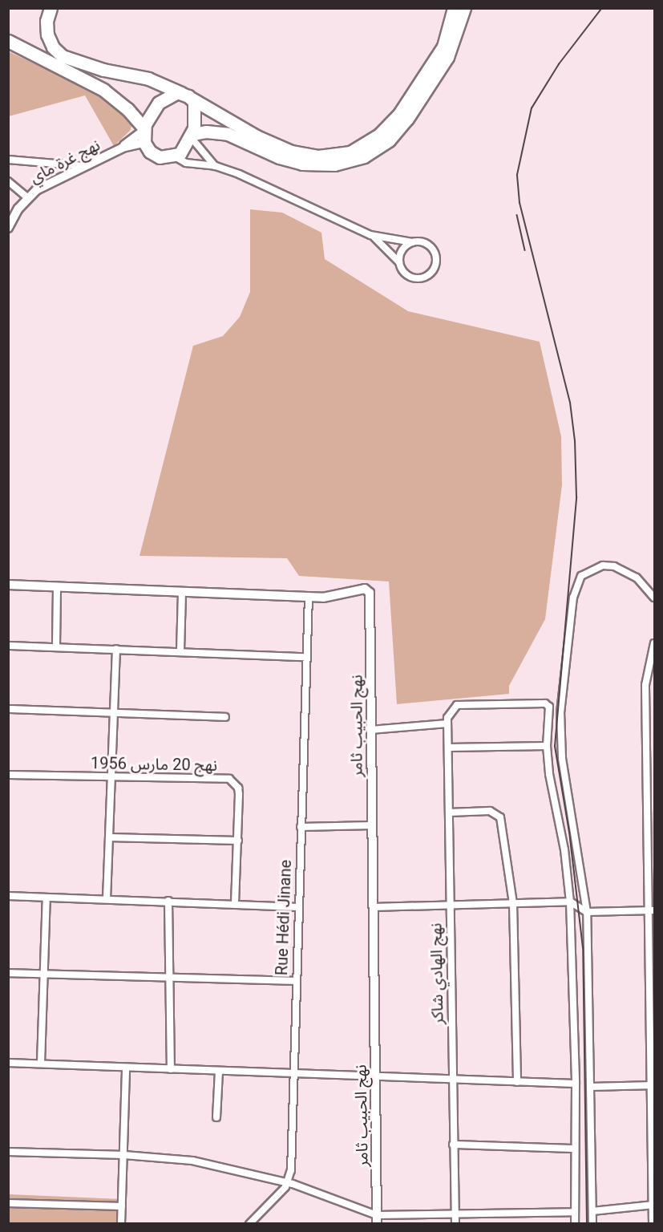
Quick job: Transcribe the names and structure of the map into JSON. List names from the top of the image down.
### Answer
{
  "streets": {
    "street": [
      "نهج غرة ماي",
      "نهج الحبيب ثامر",
      "نهج 20 مارس 1956",
      "Rue Hédi Jinane",
      "نهج الهادي شاكر"
    ]
  },
  "crossings": [
    ["نهج الحبيب ثامر", "Rue Hédi Jinane"]
  ]
}
